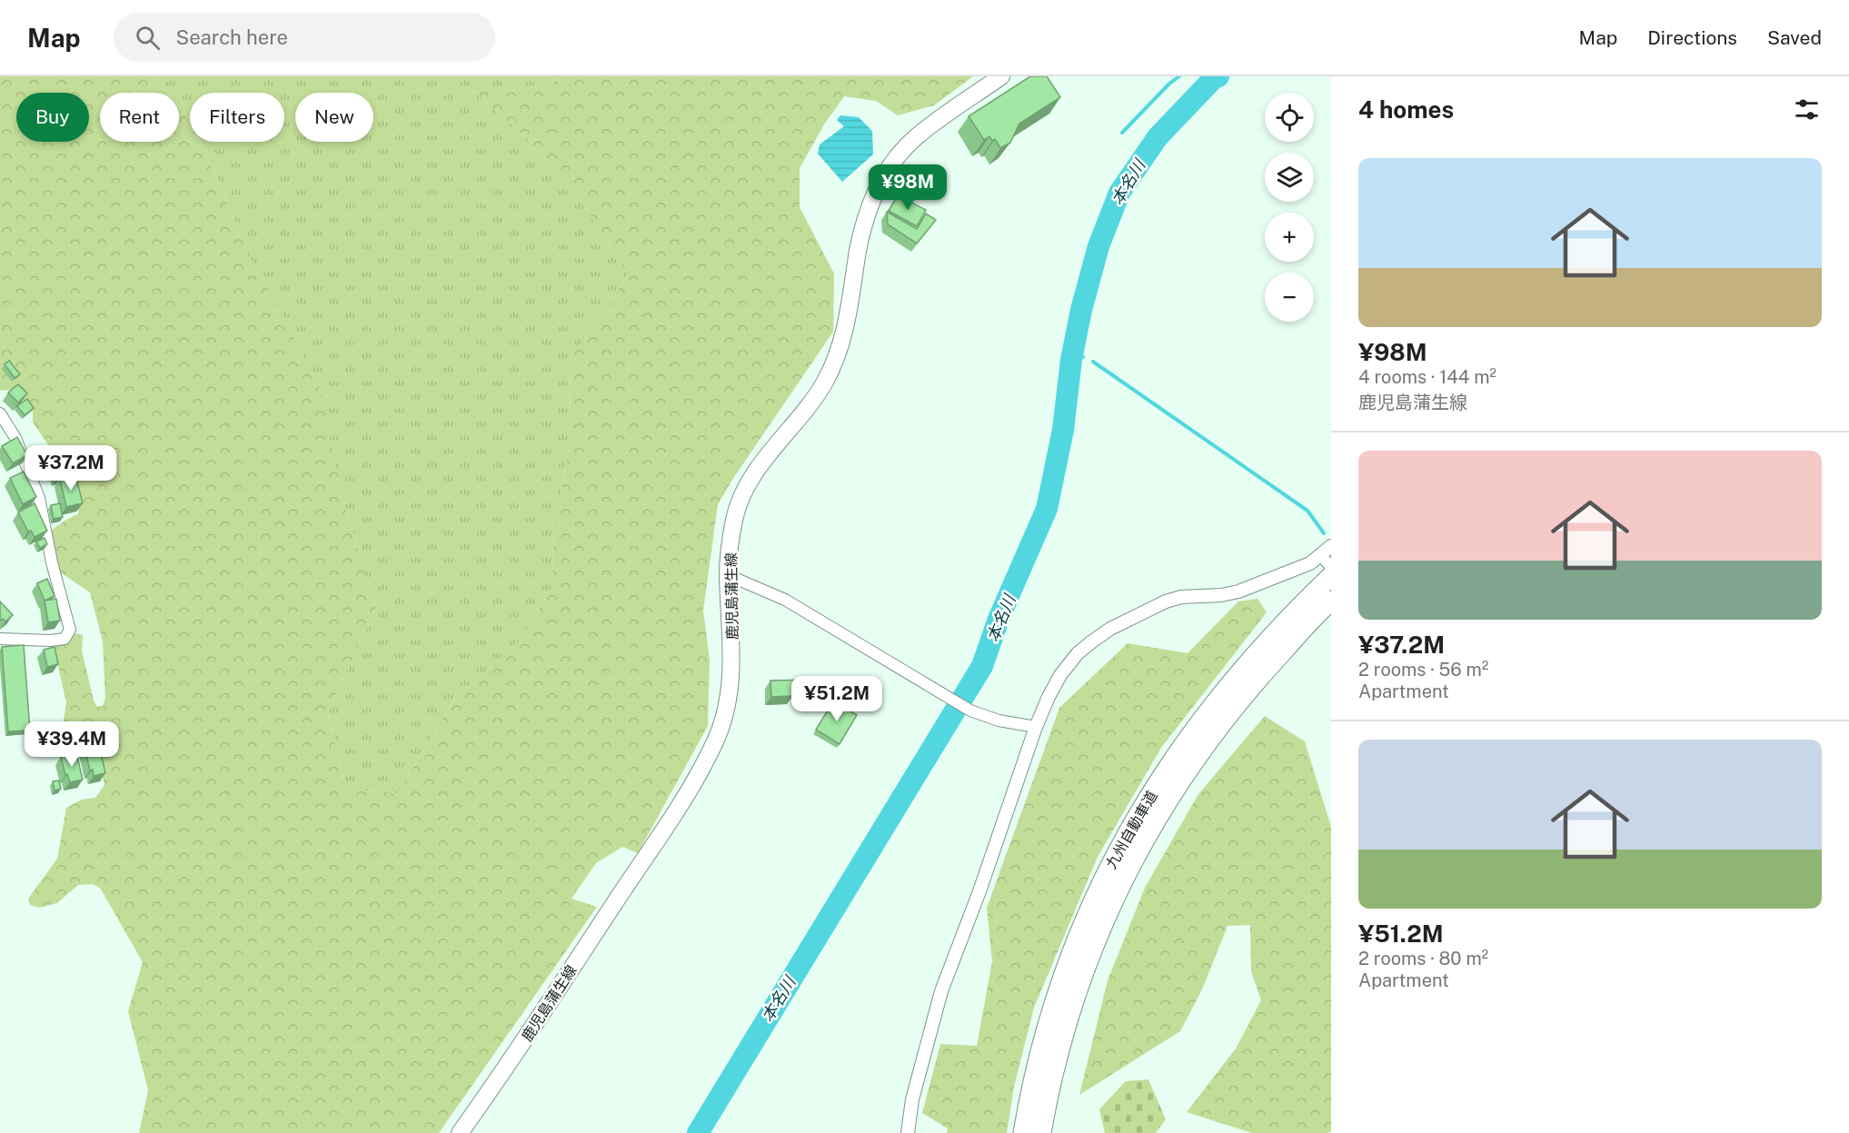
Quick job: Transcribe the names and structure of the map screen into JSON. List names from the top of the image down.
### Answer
{
  "streets": {
    "highway": ["九州自動車道"],
    "main road": ["鹿児島蒲生線"]
  },
  "water": ["本名川"],
  "page": {
    "header": "Map",
    "search": "Search here",
    "nav": ["Map", "Directions", "Saved"],
    "heading": "4 homes",
    "map_buttons": ["+", "−"],
    "chip": [
      "Buy",
      "Rent",
      "Filters",
      "New"
    ],
    "list": [
      {
        "name": "¥98M",
        "note": "4 rooms · 144 m² · 鹿児島蒲生線"
      },
      {
        "name": "¥37.2M",
        "note": "2 rooms · 56 m² · Apartment"
      },
      {
        "name": "¥51.2M",
        "note": "2 rooms · 80 m² · Apartment"
      }
    ],
    "price": [
      "¥98M",
      "¥37.2M",
      "¥51.2M",
      "¥39.4M"
    ]
  }
}
